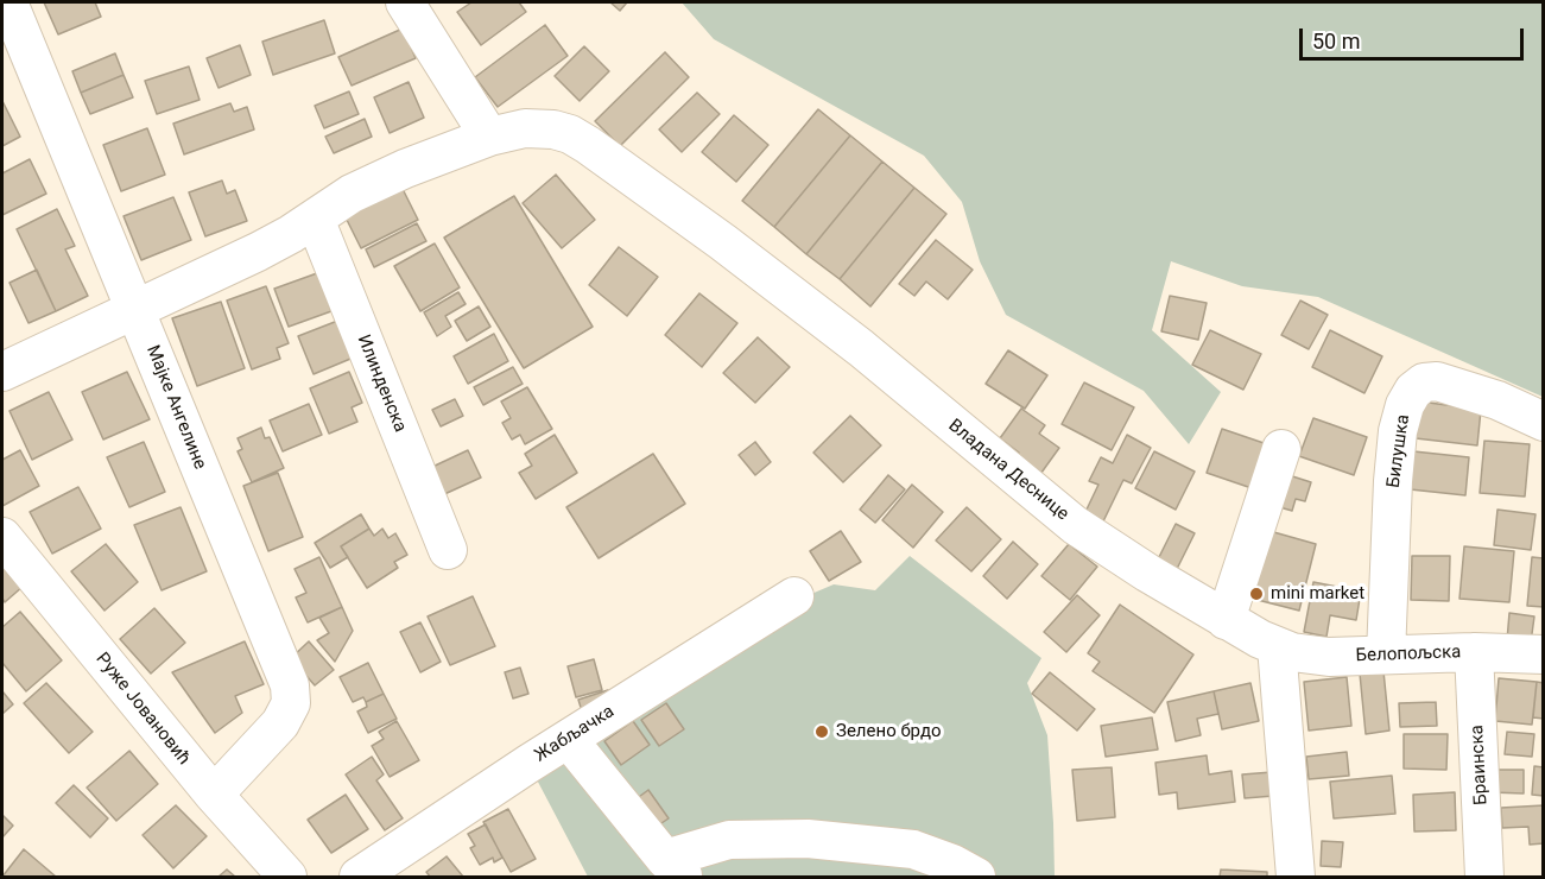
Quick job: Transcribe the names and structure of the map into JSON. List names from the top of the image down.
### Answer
{
  "streets": {
    "street": [
      "Илинденска",
      "Мајке Ангелине",
      "Билушка",
      "Владана Деснице",
      "Белопољска",
      "Руже Јовановић",
      "Жабљачка",
      "Браинска"
    ]
  },
  "crossings": [
    ["Мајке Ангелине", "Руже Јовановић"],
    ["Билушка", "Белопољска"],
    ["Владана Деснице", "Белопољска"],
    ["Белопољска", "Браинска"]
  ],
  "places": ["mini market", "Зелено брдо"],
  "scale_bar": "50 m"
}
